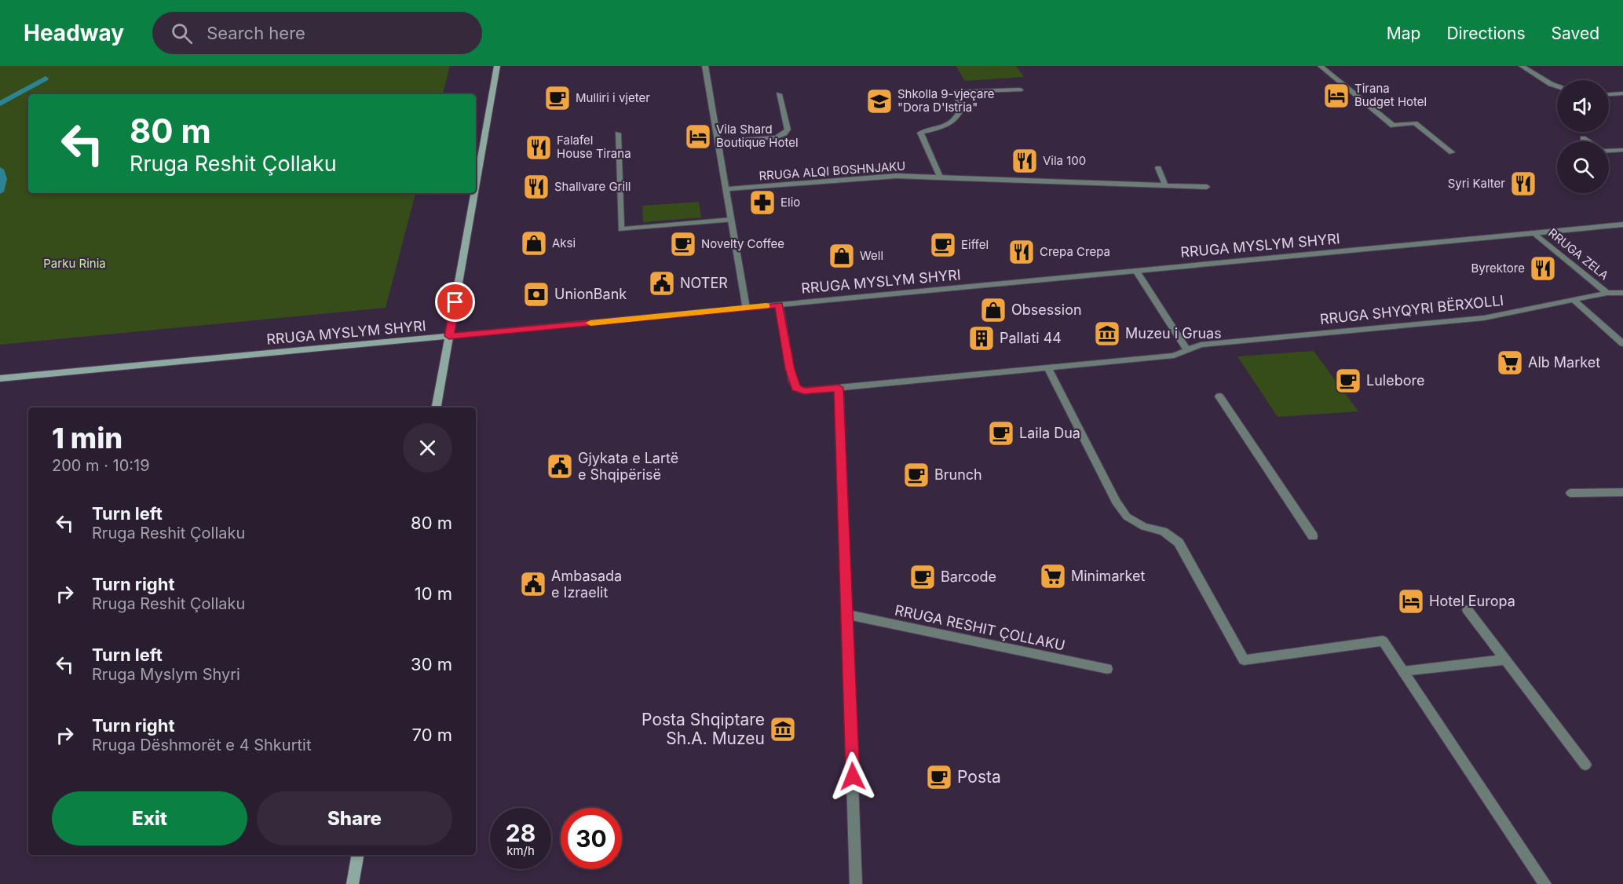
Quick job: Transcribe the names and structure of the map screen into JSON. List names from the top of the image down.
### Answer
{
  "streets": {
    "main road": ["RRUGA MYSLYM SHYRI"],
    "street": [
      "RRUGA ALQI BOSHNJAKU",
      "RRUGA ZELA",
      "RRUGA SHYQYRI BËRXOLLI",
      "RRUGA RESHIT ÇOLLAKU"
    ]
  },
  "crossings": [
    ["RRUGA MYSLYM SHYRI", "RRUGA ZELA"],
    ["RRUGA ZELA", "RRUGA SHYQYRI BËRXOLLI"]
  ],
  "parks": ["Parku Rinia"],
  "places": {
    "hotel": ["Tirana Budget Hotel", "Vila Shard Boutique Hotel", "Hotel Europa"],
    "cafe": [
      "Mulliri i vjeter",
      "Novelty Coffee",
      "Eiffel",
      "Lulebore",
      "Laila Dua",
      "Brunch",
      "Barcode",
      "Posta"
    ],
    "school or university": ["Shkolla 9-vjeçare \"Dora D'Istria\""],
    "restaurant": [
      "Falafel House Tirana",
      "Vila 100",
      "Syri Kalter",
      "Shallvare Grill",
      "Crepa Crepa",
      "Byrektore"
    ],
    "pharmacy": ["Elio"],
    "shop": ["Aksi", "Well", "Obsession"],
    "public building": ["NOTER", "Gjykata e Lartë e Shqipërisë", "Ambasada e Izraelit"],
    "bank": ["UnionBank"],
    "museum": ["Muzeu i Gruas", "Posta Shqiptare Sh.A. Muzeu"],
    "building": ["Pallati 44"],
    "supermarket": ["Alb Market", "Minimarket"]
  },
  "page": {
    "header": "Headway",
    "search": "Search here",
    "nav": ["Map", "Directions", "Saved"],
    "turn": ["80 m", "Rruga Reshit Çollaku"],
    "heading": ["1 min", "200 m · 10:19"],
    "list": [
      {
        "name": "Turn left",
        "note": "Rruga Reshit Çollaku",
        "value": "80 m"
      },
      {
        "name": "Turn right",
        "note": "Rruga Reshit Çollaku",
        "value": "10 m"
      },
      {
        "name": "Turn left",
        "note": "Rruga Myslym Shyri",
        "value": "30 m"
      },
      {
        "name": "Turn right",
        "note": "Rruga Dëshmorët e 4 Shkurtit",
        "value": "70 m"
      }
    ],
    "buttons": ["Exit", "Share"],
    "speed": "28 km/h",
    "limit": "30"
  }
}
